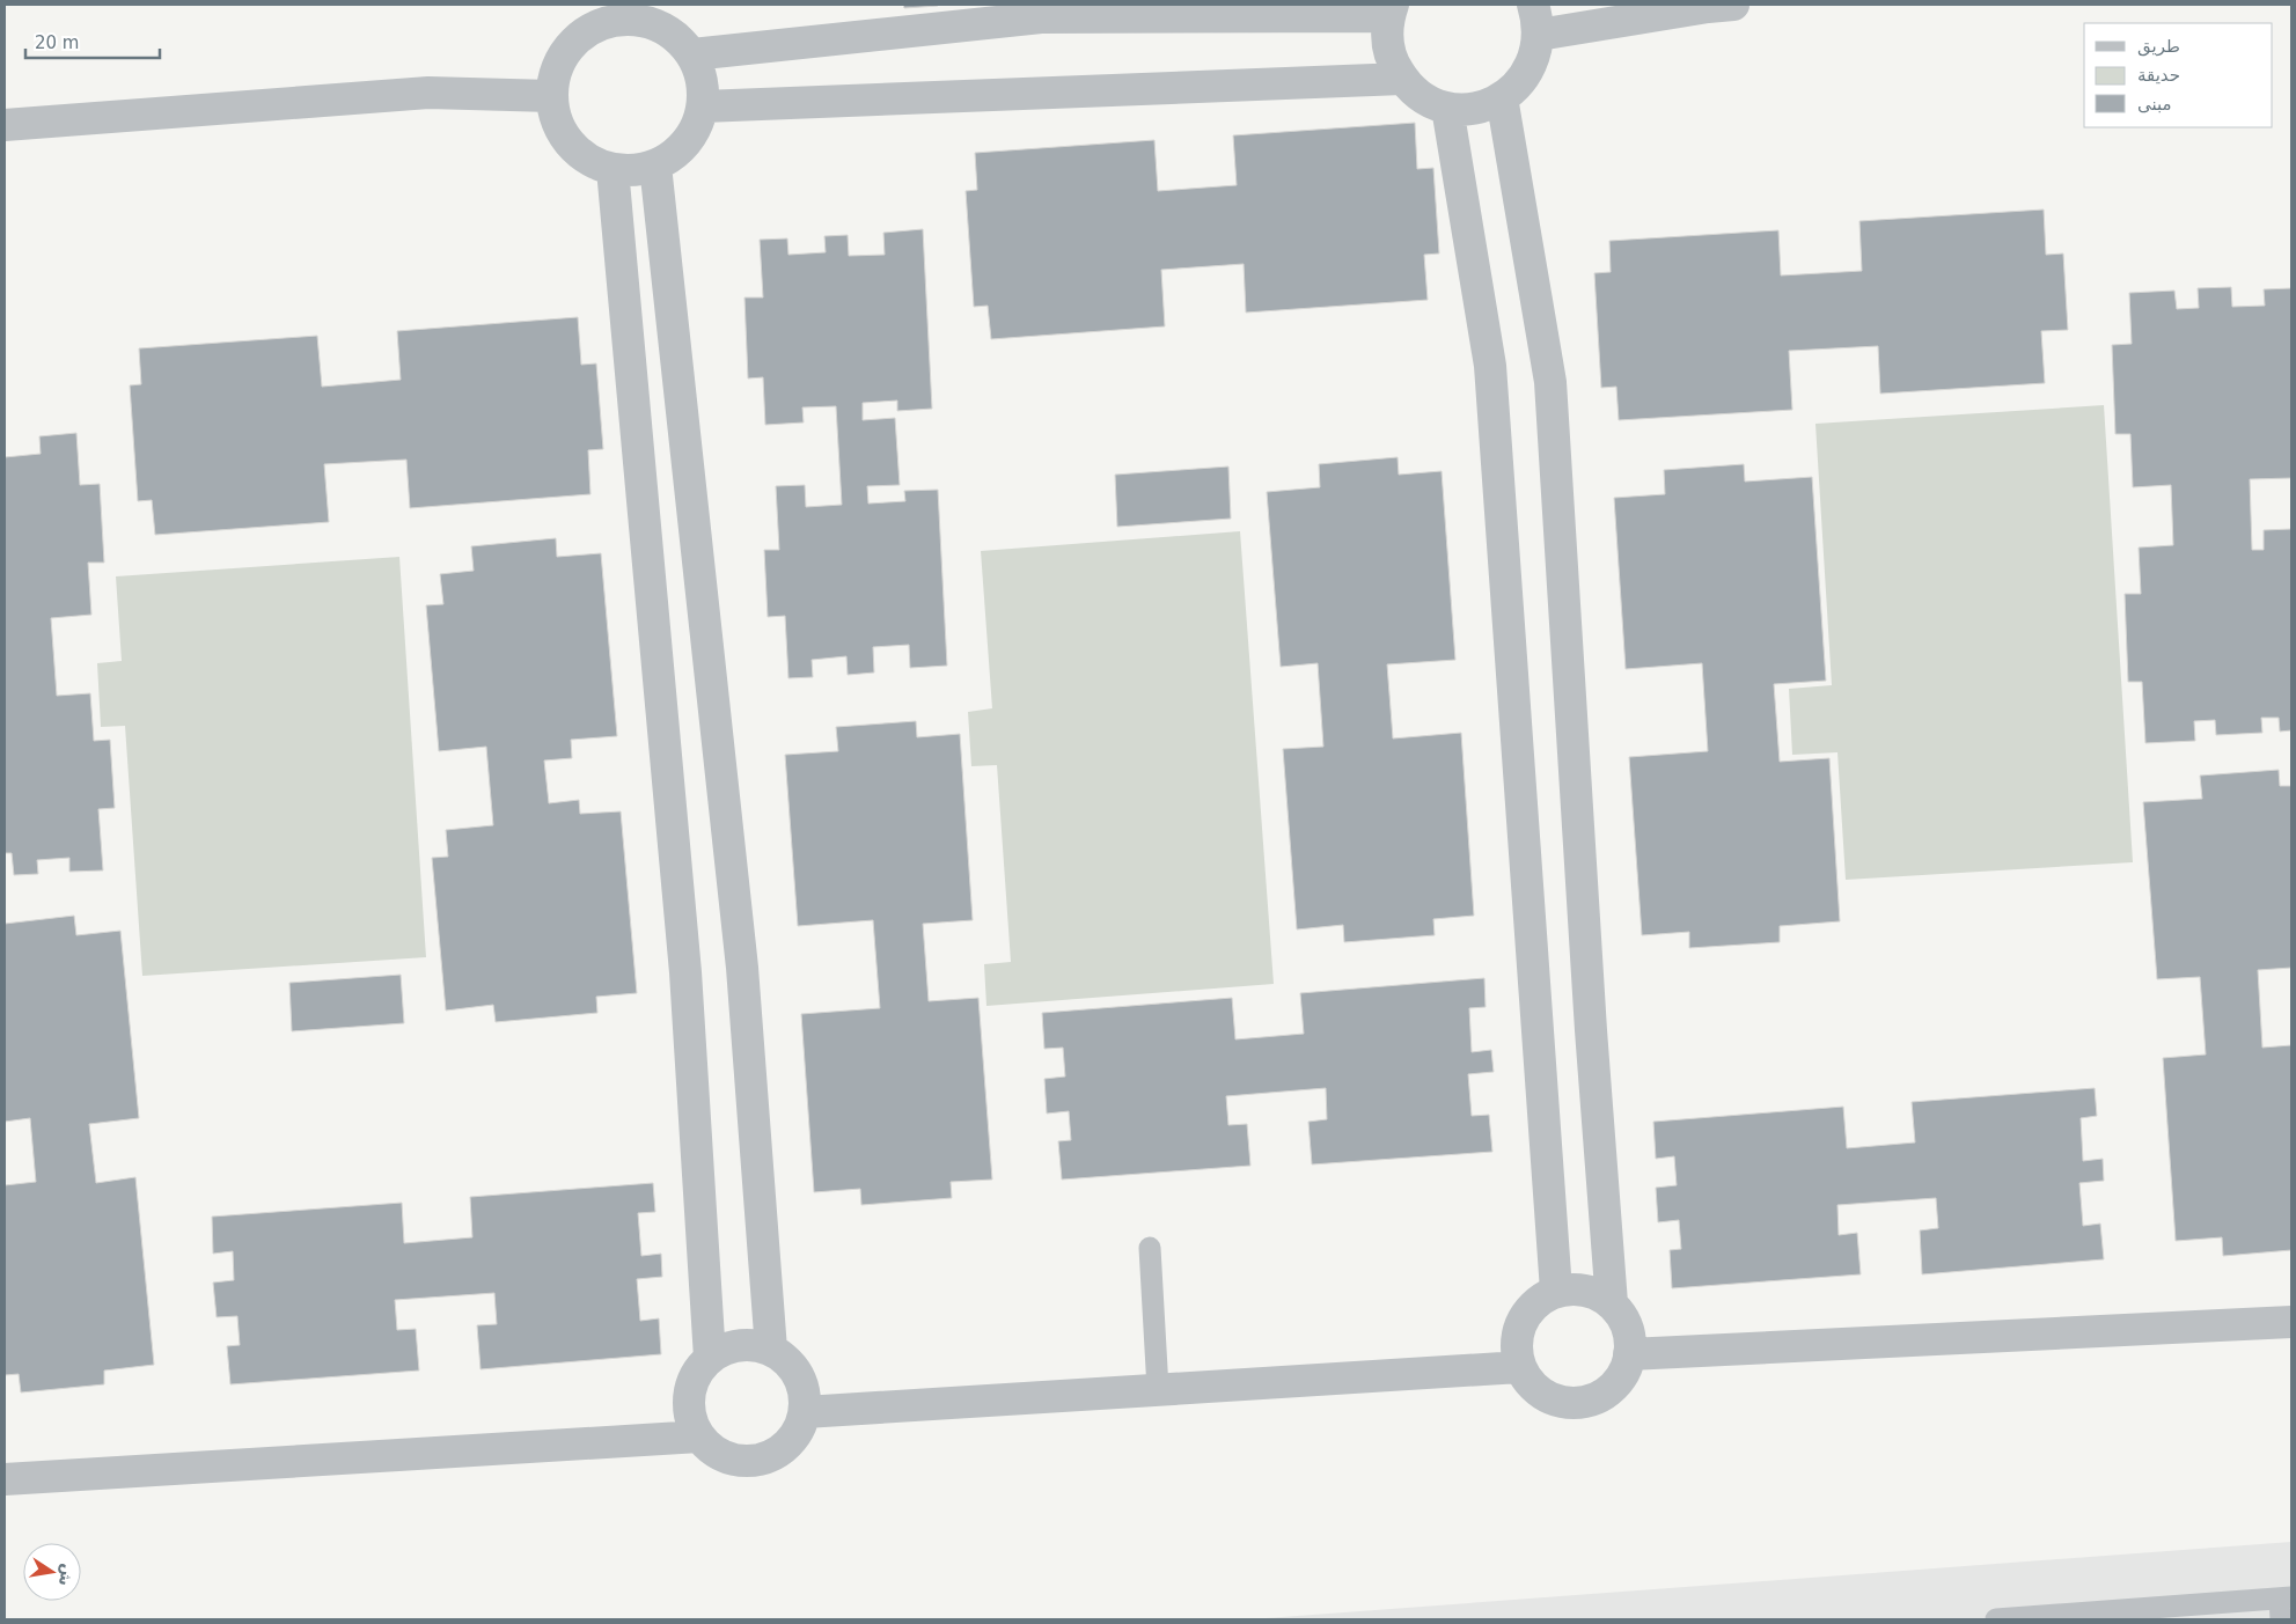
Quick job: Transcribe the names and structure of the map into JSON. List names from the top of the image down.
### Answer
{
  "legend": ["طريق", "حديقة", "مبنى"],
  "scale_bar": "20 m",
  "north": "right"
}
